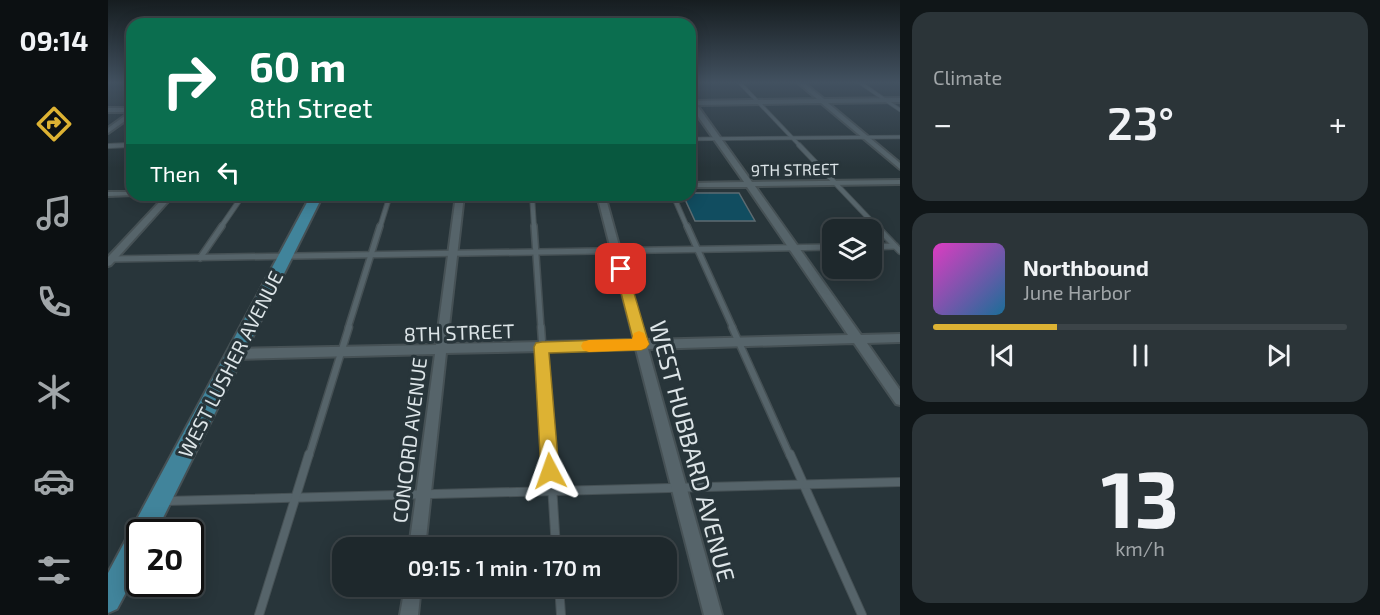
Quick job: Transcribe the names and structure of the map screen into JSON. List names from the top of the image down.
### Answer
{
  "streets": {
    "main road": ["WEST LUSHER AVENUE"],
    "street": [
      "9TH STREET",
      "8TH STREET",
      "CONCORD AVENUE",
      "WEST HUBBARD AVENUE"
    ]
  },
  "crossings": [
    ["8TH STREET", "WEST LUSHER AVENUE"],
    ["8TH STREET", "CONCORD AVENUE"],
    ["8TH STREET", "WEST HUBBARD AVENUE"]
  ],
  "page": {
    "tabs": "09:14",
    "tile": [
      "Climate",
      ["13", "km/h"]
    ],
    "turn": ["60 m", "8th Street"],
    "heat": ["−", "23°", "+"],
    "then": "Then",
    "song": ["Northbound", "June Harbor"],
    "limit": "20",
    "trip": "09:15 · 1 min · 170 m"
  }
}
